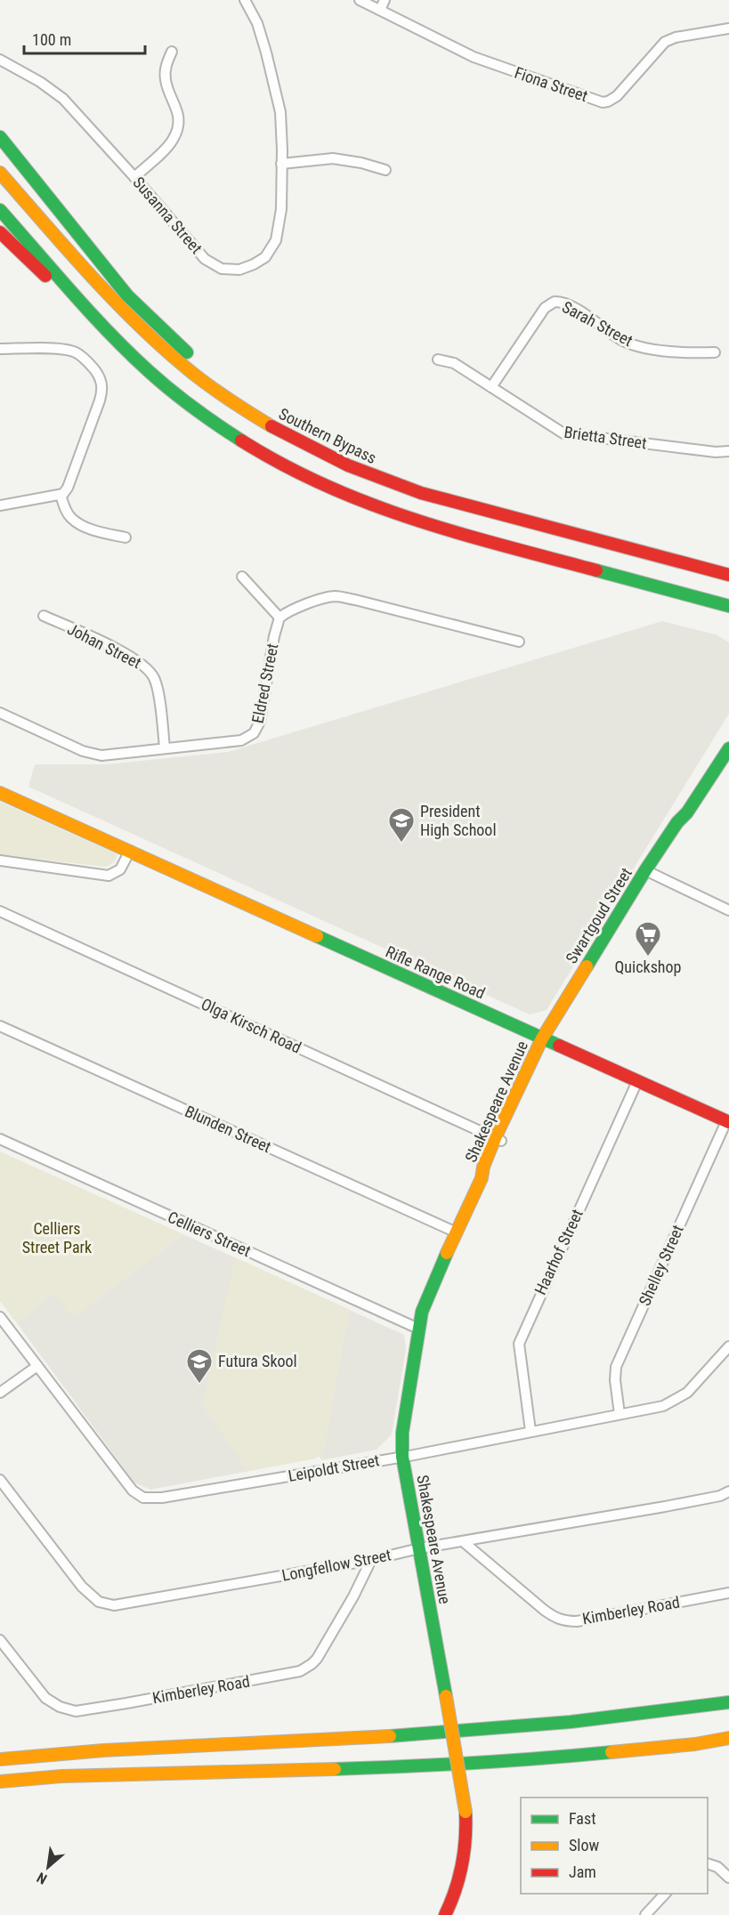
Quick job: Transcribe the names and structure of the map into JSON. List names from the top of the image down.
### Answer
{
  "streets": {
    "main road": [
      "Southern Bypass",
      "Swartgoud Street",
      "Rifle Range Road",
      "Shakespeare Avenue"
    ],
    "street": [
      "Fiona Street",
      "Susanna Street",
      "Sarah Street",
      "Brietta Street",
      "Johan Street",
      "Eldred Street",
      "Olga Kirsch Road",
      "Blunden Street",
      "Celliers Street",
      "Haarhof Street",
      "Shelley Street",
      "Leipoldt Street",
      "Longfellow Street",
      "Kimberley Road"
    ]
  },
  "crossings": [
    ["Sarah Street", "Brietta Street"],
    ["Johan Street", "Eldred Street"],
    ["Swartgoud Street", "Rifle Range Road"],
    ["Swartgoud Street", "Shakespeare Avenue"],
    ["Rifle Range Road", "Shakespeare Avenue"],
    ["Rifle Range Road", "Haarhof Street"],
    ["Rifle Range Road", "Shelley Street"],
    ["Olga Kirsch Road", "Shakespeare Avenue"],
    ["Shakespeare Avenue", "Blunden Street"],
    ["Shakespeare Avenue", "Celliers Street"],
    ["Shakespeare Avenue", "Leipoldt Street"],
    ["Shakespeare Avenue", "Longfellow Street"],
    ["Haarhof Street", "Leipoldt Street"],
    ["Shelley Street", "Leipoldt Street"],
    ["Longfellow Street", "Kimberley Road"]
  ],
  "parks": ["Celliers Street Park"],
  "places": {
    "school or university": ["President High School", "Futura Skool"],
    "supermarket": ["Quickshop"]
  },
  "legend": ["Fast", "Slow", "Jam"],
  "scale_bar": "100 m",
  "north": "bottom left"
}
